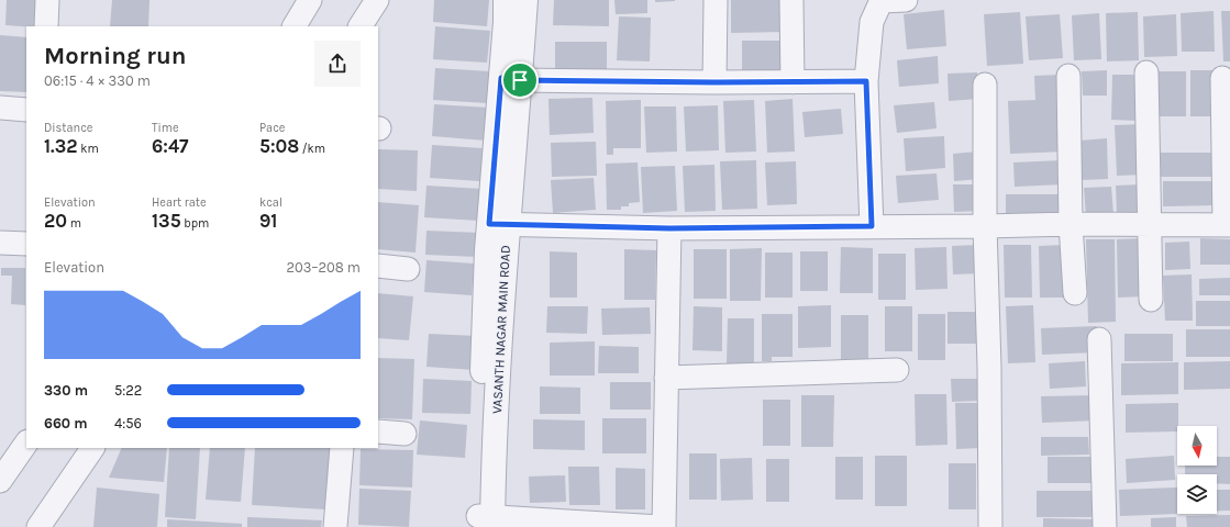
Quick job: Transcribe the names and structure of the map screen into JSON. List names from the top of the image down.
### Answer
{
  "streets": {
    "street": ["VASANTH NAGAR MAIN ROAD"]
  },
  "north": "bottom",
  "page": {
    "heading": ["Morning run", "06:15 · 4 × 330 m"],
    "stats": [
      ["Distance", "1.32 km"],
      ["Time", "6:47"],
      ["Pace", "5:08 /km"],
      ["Elevation", "20 m"],
      ["Heart rate", "135 bpm"],
      ["kcal", "91"]
    ],
    "chart": ["Elevation", "203–208 m"],
    "list": [
      {
        "name": "330 m",
        "note": "5:22"
      },
      {
        "name": "660 m",
        "note": "4:56"
      }
    ]
  }
}
